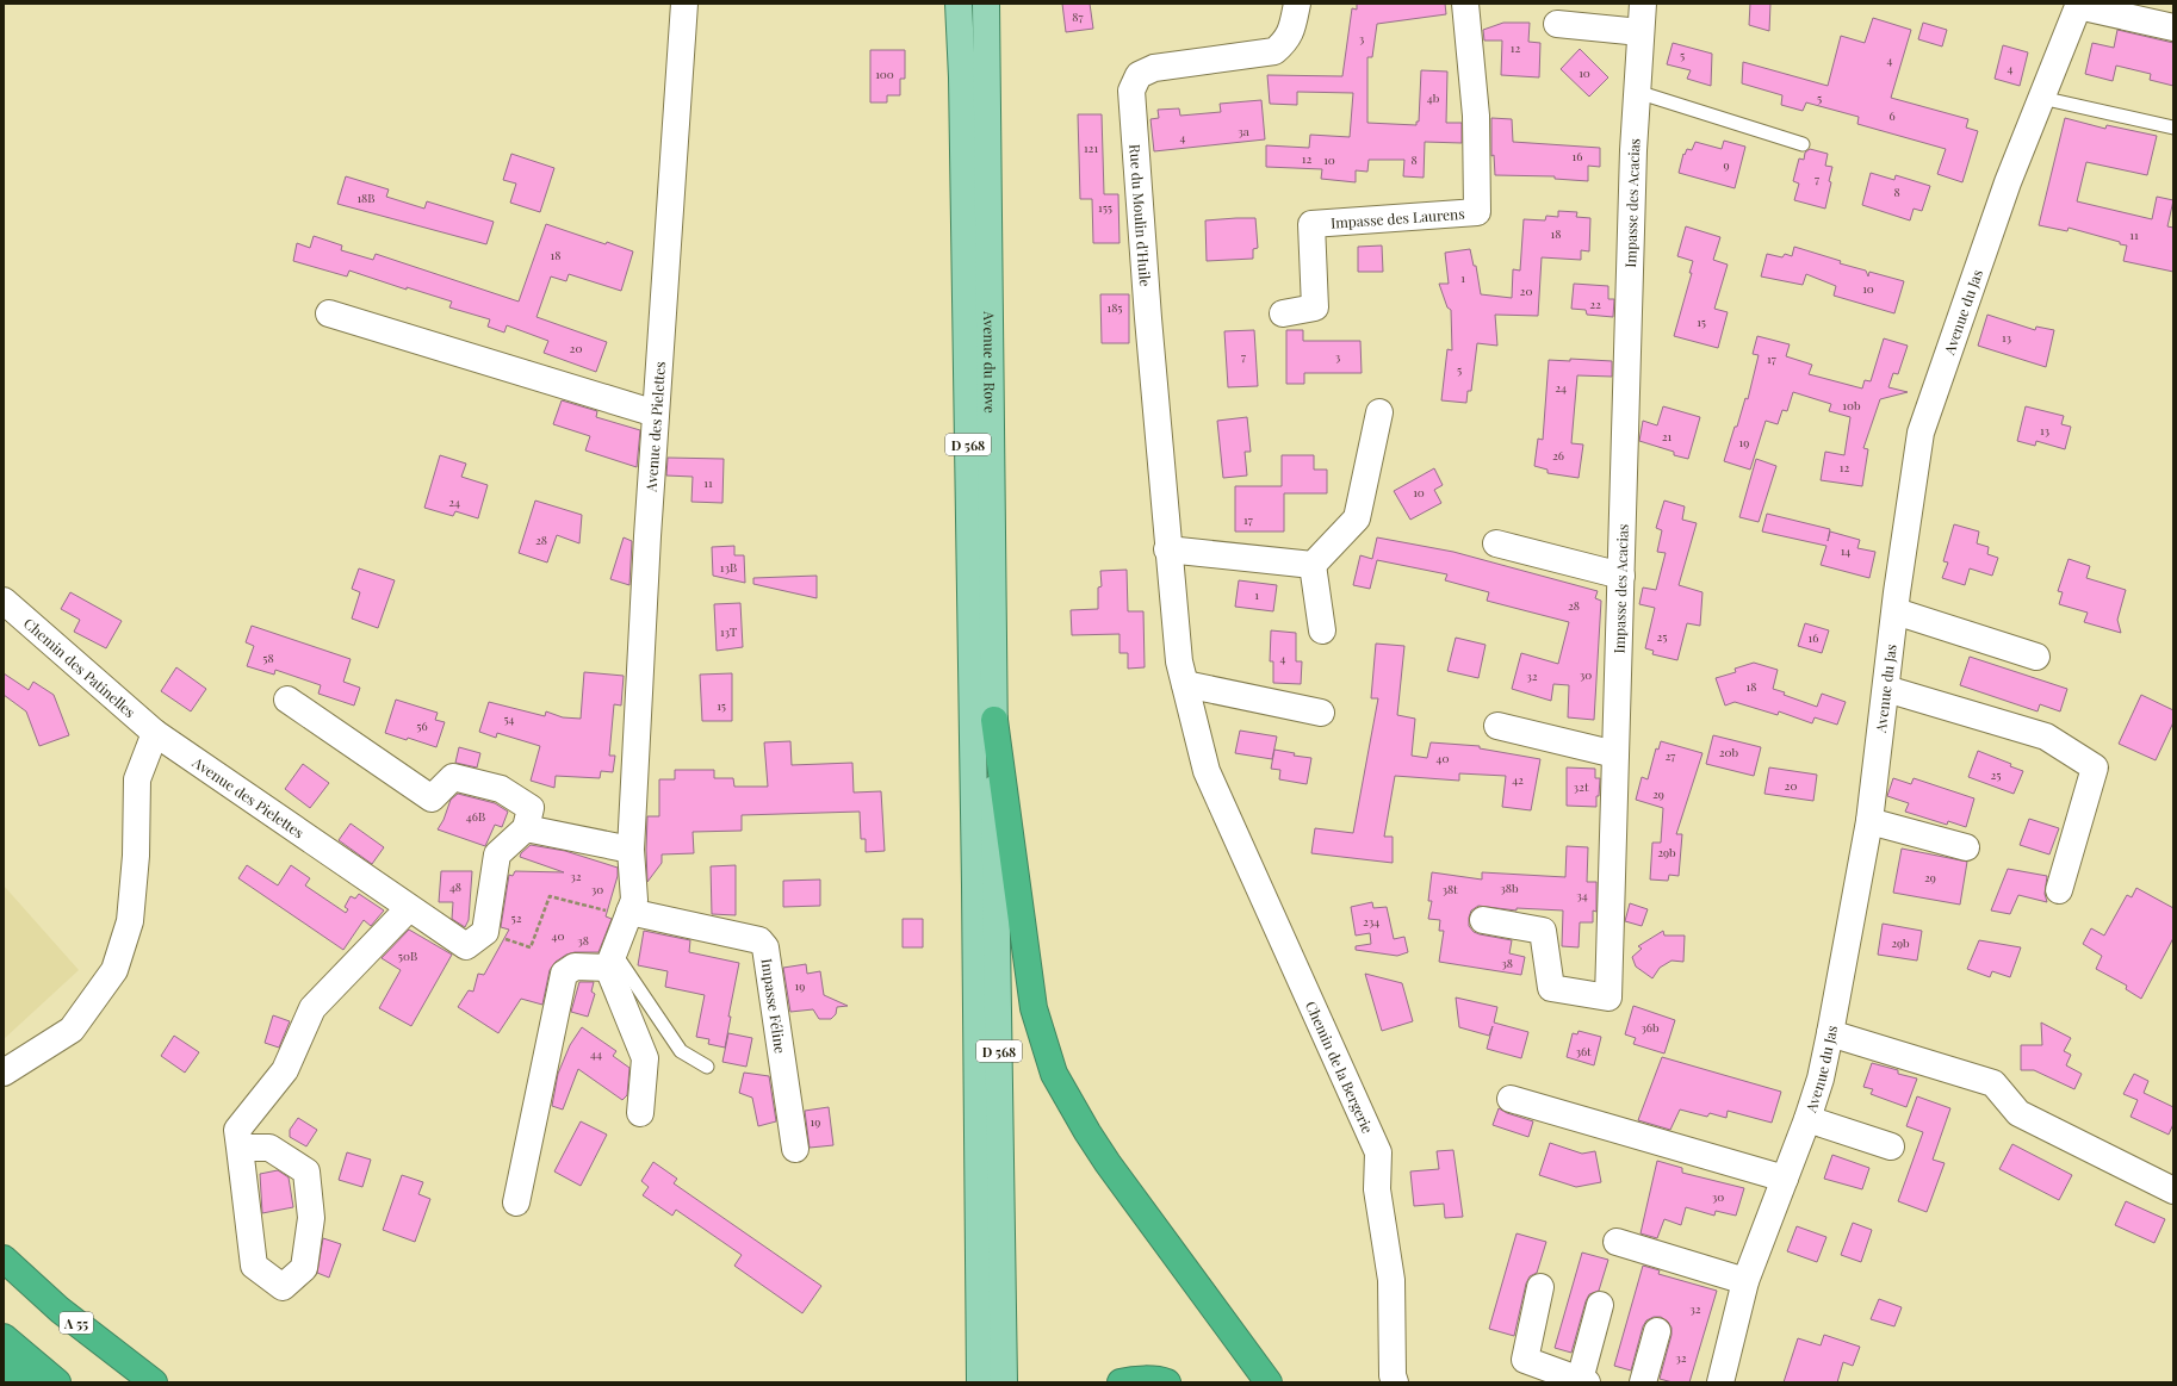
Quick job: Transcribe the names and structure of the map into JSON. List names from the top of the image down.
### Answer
{
  "streets": {
    "highway": ["A 55"],
    "main road": ["Avenue du Rove", "D 568"],
    "street": [
      "Impasse des Acacias",
      "Rue du Moulin d'Huile",
      "Impasse des Laurens",
      "Avenue du Jas",
      "Avenue des Pielettes",
      "Chemin des Patinelles",
      "Impasse Féline",
      "Chemin de la Bergerie"
    ]
  },
  "crossings": [
    ["Rue du Moulin d'Huile", "Chemin de la Bergerie"],
    ["Avenue du Rove", "D 568"],
    ["Avenue des Pielettes", "Chemin des Patinelles"],
    ["Avenue des Pielettes", "Impasse Féline"]
  ],
  "house_numbers": [
    "87",
    "3",
    "12",
    "5",
    "4",
    "4",
    "10",
    "100",
    "4b",
    "5",
    "6",
    "3a",
    "4",
    "121",
    "16",
    "12",
    "10",
    "8",
    "9",
    "7",
    "8",
    "18B",
    "155",
    "18",
    "11",
    "18",
    "1",
    "10",
    "20",
    "22",
    "185",
    "15",
    "13",
    "20",
    "7",
    "3",
    "17",
    "5",
    "24",
    "10b",
    "13",
    "21",
    "19",
    "26",
    "12",
    "11",
    "10",
    "24",
    "17",
    "28",
    "14",
    "13B",
    "1",
    "28",
    "13T",
    "25",
    "16",
    "58",
    "4",
    "30",
    "32",
    "18",
    "15",
    "54",
    "56",
    "20b",
    "27",
    "40",
    "25",
    "42",
    "20",
    "32t",
    "29",
    "46B",
    "29b",
    "32",
    "29",
    "48",
    "38b",
    "30",
    "38t",
    "34",
    "52",
    "234",
    "40",
    "38",
    "29b",
    "50B",
    "38",
    "19",
    "36b",
    "36t",
    "44",
    "19",
    "30",
    "32",
    "32"
  ]
}
